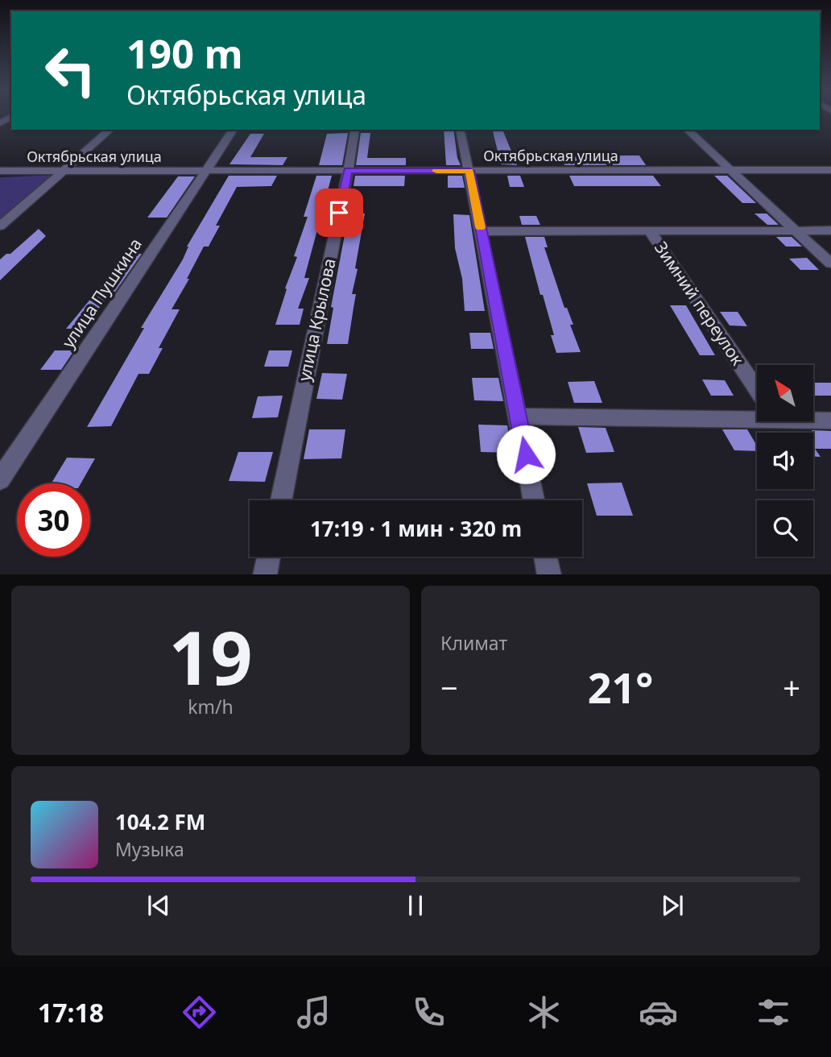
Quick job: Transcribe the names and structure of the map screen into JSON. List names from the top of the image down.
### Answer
{
  "streets": {
    "street": [
      "Октябрьская улица",
      "улица Пушкина",
      "Зимний переулок",
      "улица Крылова"
    ]
  },
  "crossings": [
    ["Октябрьская улица", "улица Пушкина"],
    ["Октябрьская улица", "улица Крылова"]
  ],
  "north": "top left",
  "page": {
    "turn": ["190 m", "Октябрьская улица"],
    "limit": "30",
    "trip": "17:19 · 1 мин · 320 m",
    "tile": [
      ["19", "km/h"],
      "Климат"
    ],
    "heat": ["−", "21°", "+"],
    "song": ["104.2 FM", "Музыка"],
    "tabs": "17:18"
  }
}
